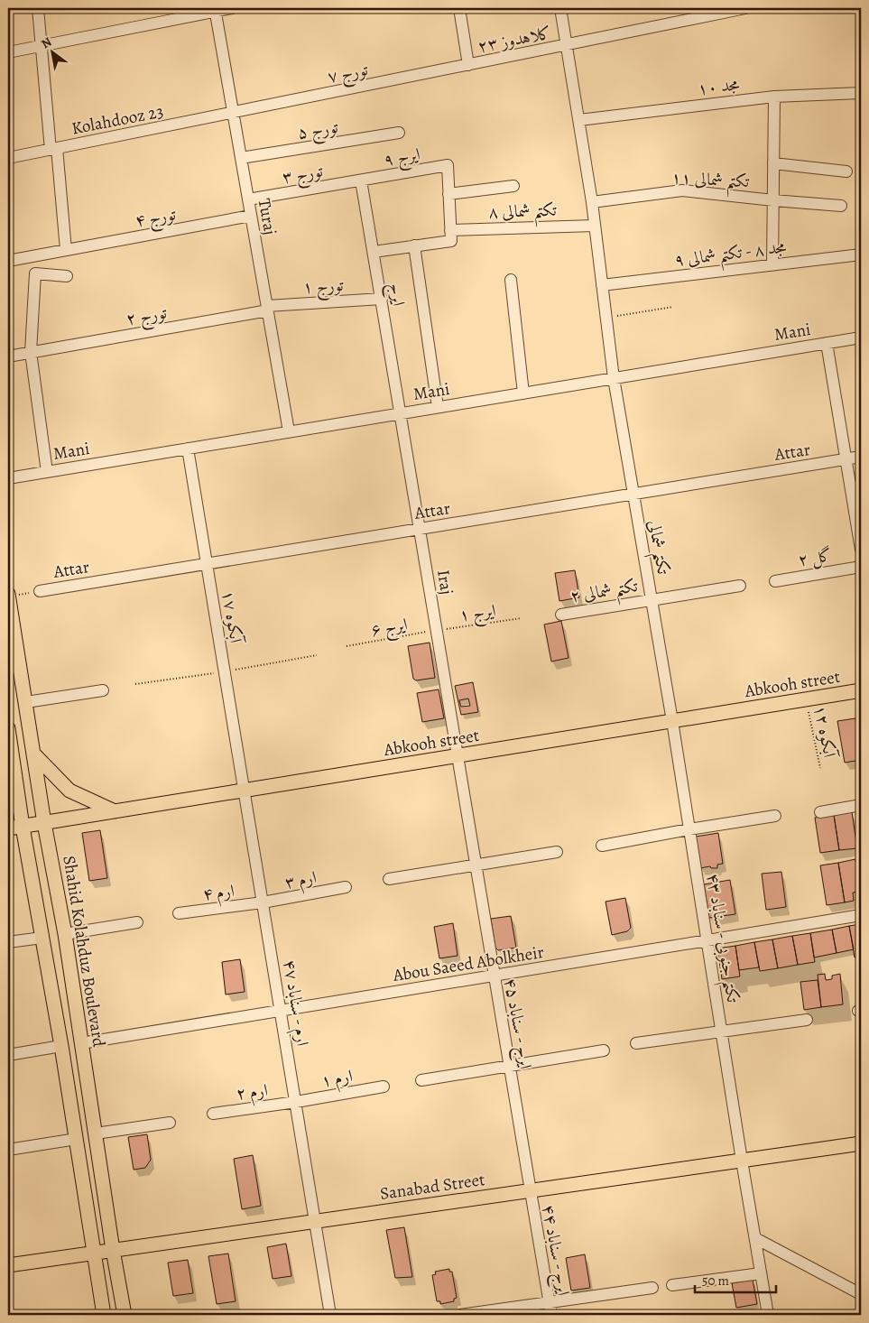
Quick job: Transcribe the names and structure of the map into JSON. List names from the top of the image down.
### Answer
{
  "streets": {
    "main road": ["Abkooh street", "Shahid Kolahduz Boulevard", "Sanabad Street"],
    "street": [
      "کلاهدوز ۲۳",
      "تورج ۷",
      "مجد ۱۰",
      "Kolahdooz 23",
      "تورج ۵",
      "ایرج ۹",
      "تورج ۳",
      "تکتم شمالی ۱۱",
      "تکتم شمالی ۸",
      "تورج ۴",
      "Turaj",
      "مجد ۸ - تکتم شمالی ۹",
      "تورج ۱",
      "ایرج",
      "تورج ۲",
      "Mani",
      "Attar",
      "تکتم شمالی",
      "گل ۲",
      "Iraj",
      "تکتم شمالی ۲",
      "آبکوه ۱۷",
      "ارم ۳",
      "ارم ۴",
      "تکتم جنوبی - سناباد ۴۳",
      "Abou Saeed Abolkheir",
      "ارم - سناباد ۴۷",
      "ایرج - سناباد ۴۵",
      "ارم ۱",
      "ارم ۲",
      "ایرج - سناباد ۴۴"
    ],
    "path": ["ایرج ۱", "ایرج ۶", "آبکوه ۱۲"]
  },
  "crossings": [
    ["کلاهدوز ۲۳", "تورج ۷"],
    ["کلاهدوز ۲۳", "تکتم شمالی"],
    ["تورج ۷", "Kolahdooz 23"],
    ["تورج ۷", "Turaj"],
    ["مجد ۱۰", "تکتم شمالی"],
    ["Kolahdooz 23", "Turaj"],
    ["تورج ۵", "Turaj"],
    ["ایرج ۹", "تورج ۳"],
    ["ایرج ۹", "ایرج"],
    ["تورج ۳", "Turaj"],
    ["تورج ۳", "ایرج"],
    ["تکتم شمالی ۱۱", "تکتم شمالی"],
    ["تکتم شمالی ۸", "تکتم شمالی"],
    ["تورج ۴", "Turaj"],
    ["Turaj", "تورج ۱"],
    ["Turaj", "تورج ۲"],
    ["Turaj", "Mani"],
    ["مجد ۸ - تکتم شمالی ۹", "تکتم شمالی"],
    ["تورج ۱", "ایرج"],
    ["تورج ۱", "تورج ۲"],
    ["ایرج", "Mani"],
    ["ایرج", "Iraj"],
    ["Mani", "تکتم شمالی"],
    ["Mani", "Iraj"],
    ["Mani", "آبکوه ۱۷"],
    ["Attar", "تکتم شمالی"],
    ["Attar", "Iraj"],
    ["Attar", "آبکوه ۱۷"],
    ["Attar", "Shahid Kolahduz Boulevard"],
    ["تکتم شمالی", "تکتم شمالی ۲"],
    ["تکتم شمالی", "Abkooh street"],
    ["تکتم شمالی", "تکتم جنوبی - سناباد ۴۳"],
    ["Iraj", "ایرج ۱"],
    ["Iraj", "ایرج ۶"],
    ["Iraj", "Abkooh street"],
    ["Iraj", "ایرج - سناباد ۴۵"],
    ["ایرج ۱", "ایرج ۶"],
    ["آبکوه ۱۷", "Abkooh street"],
    ["آبکوه ۱۷", "ارم - سناباد ۴۷"],
    ["Abkooh street", "آبکوه ۱۲"],
    ["Abkooh street", "تکتم جنوبی - سناباد ۴۳"],
    ["Abkooh street", "Shahid Kolahduz Boulevard"],
    ["Abkooh street", "ارم - سناباد ۴۷"],
    ["Abkooh street", "ایرج - سناباد ۴۵"],
    ["ارم ۳", "ارم ۴"],
    ["ارم ۳", "ارم - سناباد ۴۷"],
    ["ارم ۴", "ارم - سناباد ۴۷"],
    ["تکتم جنوبی - سناباد ۴۳", "Abou Saeed Abolkheir"],
    ["تکتم جنوبی - سناباد ۴۳", "Sanabad Street"],
    ["Shahid Kolahduz Boulevard", "Abou Saeed Abolkheir"],
    ["Shahid Kolahduz Boulevard", "Sanabad Street"],
    ["Abou Saeed Abolkheir", "ارم - سناباد ۴۷"],
    ["Abou Saeed Abolkheir", "ایرج - سناباد ۴۵"],
    ["ارم - سناباد ۴۷", "ارم ۱"],
    ["ارم - سناباد ۴۷", "ارم ۲"],
    ["ارم - سناباد ۴۷", "Sanabad Street"],
    ["ایرج - سناباد ۴۵", "Sanabad Street"],
    ["ایرج - سناباد ۴۵", "ایرج - سناباد ۴۴"],
    ["ارم ۱", "ارم ۲"],
    ["Sanabad Street", "ایرج - سناباد ۴۴"]
  ],
  "scale_bar": "50 m",
  "north": "top left"
}
